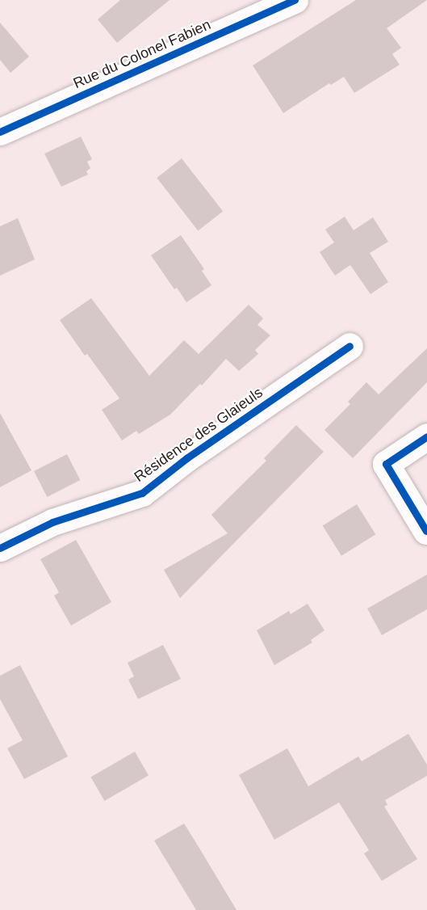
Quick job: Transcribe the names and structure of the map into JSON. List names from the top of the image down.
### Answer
{
  "streets": {
    "street": ["Rue du Colonel Fabien", "Résidence des Glaieuls"]
  }
}
